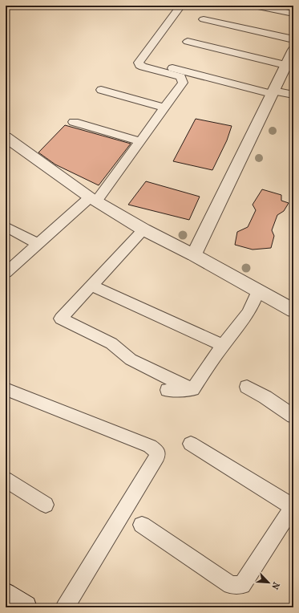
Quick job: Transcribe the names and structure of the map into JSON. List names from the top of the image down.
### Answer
{
  "north": "bottom right"
}
